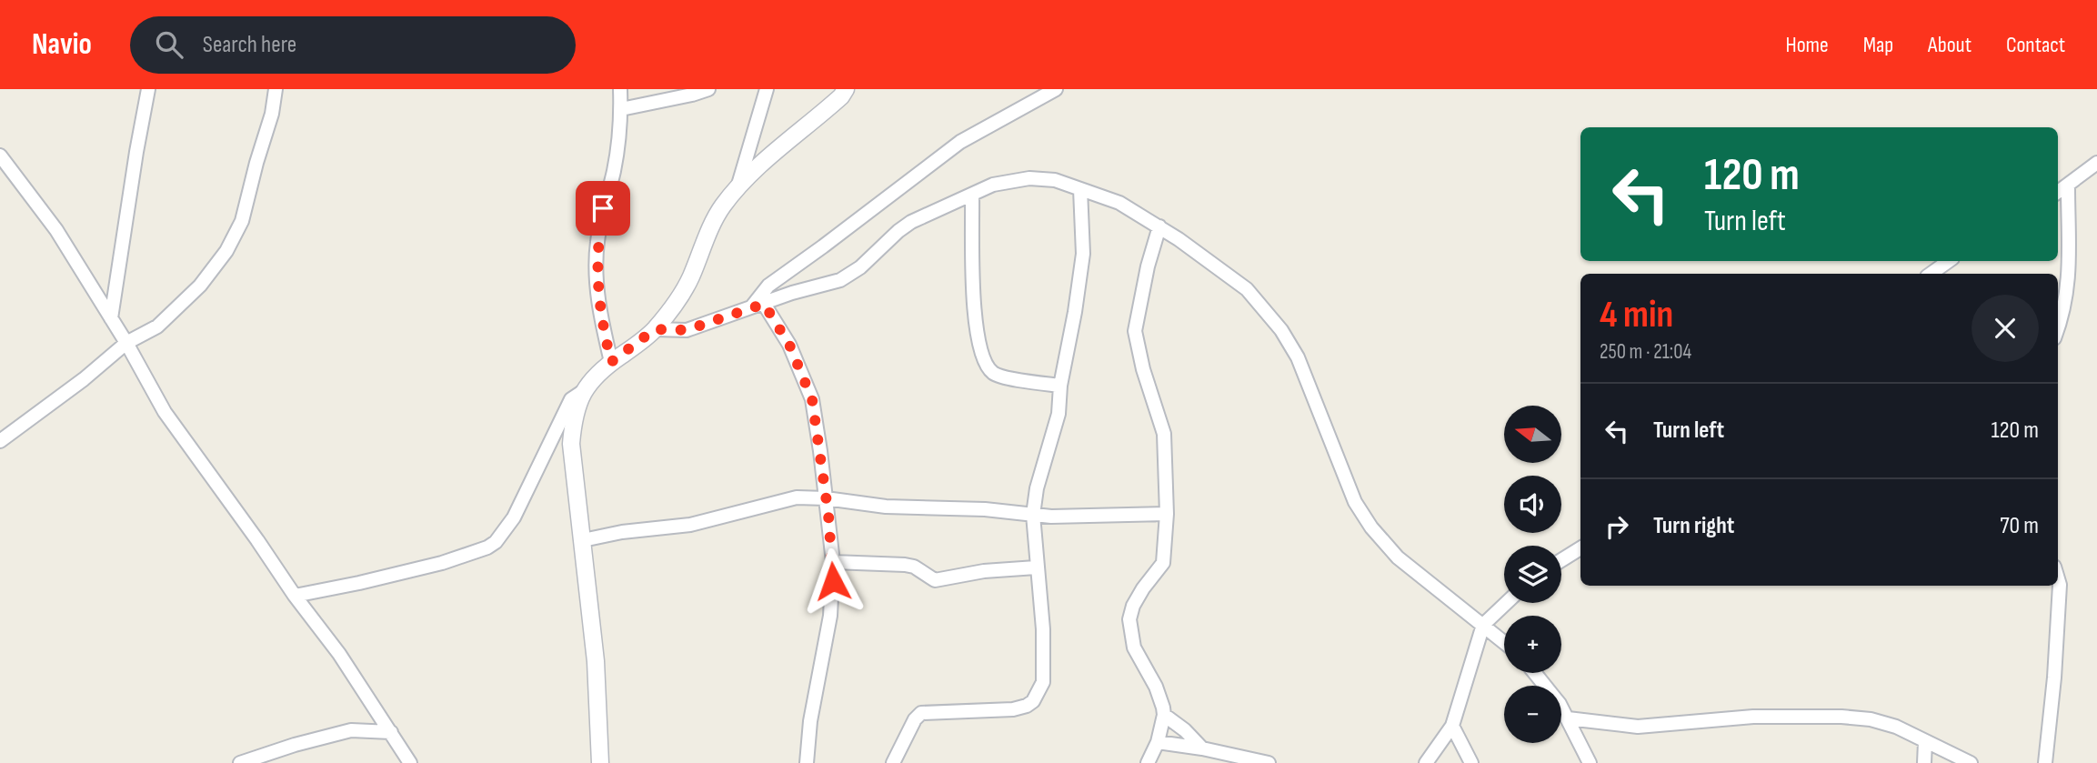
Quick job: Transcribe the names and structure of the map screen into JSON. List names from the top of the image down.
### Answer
{
  "north": "left",
  "page": {
    "header": "Navio",
    "search": "Search here",
    "nav": [
      "Home",
      "Map",
      "About",
      "Contact"
    ],
    "turn": ["120 m", "Turn left"],
    "heading": ["4 min", "250 m · 21:04"],
    "list": [
      {
        "name": "Turn left",
        "value": "120 m"
      },
      {
        "name": "Turn right",
        "value": "70 m"
      }
    ],
    "map_buttons": ["+", "−"]
  }
}
